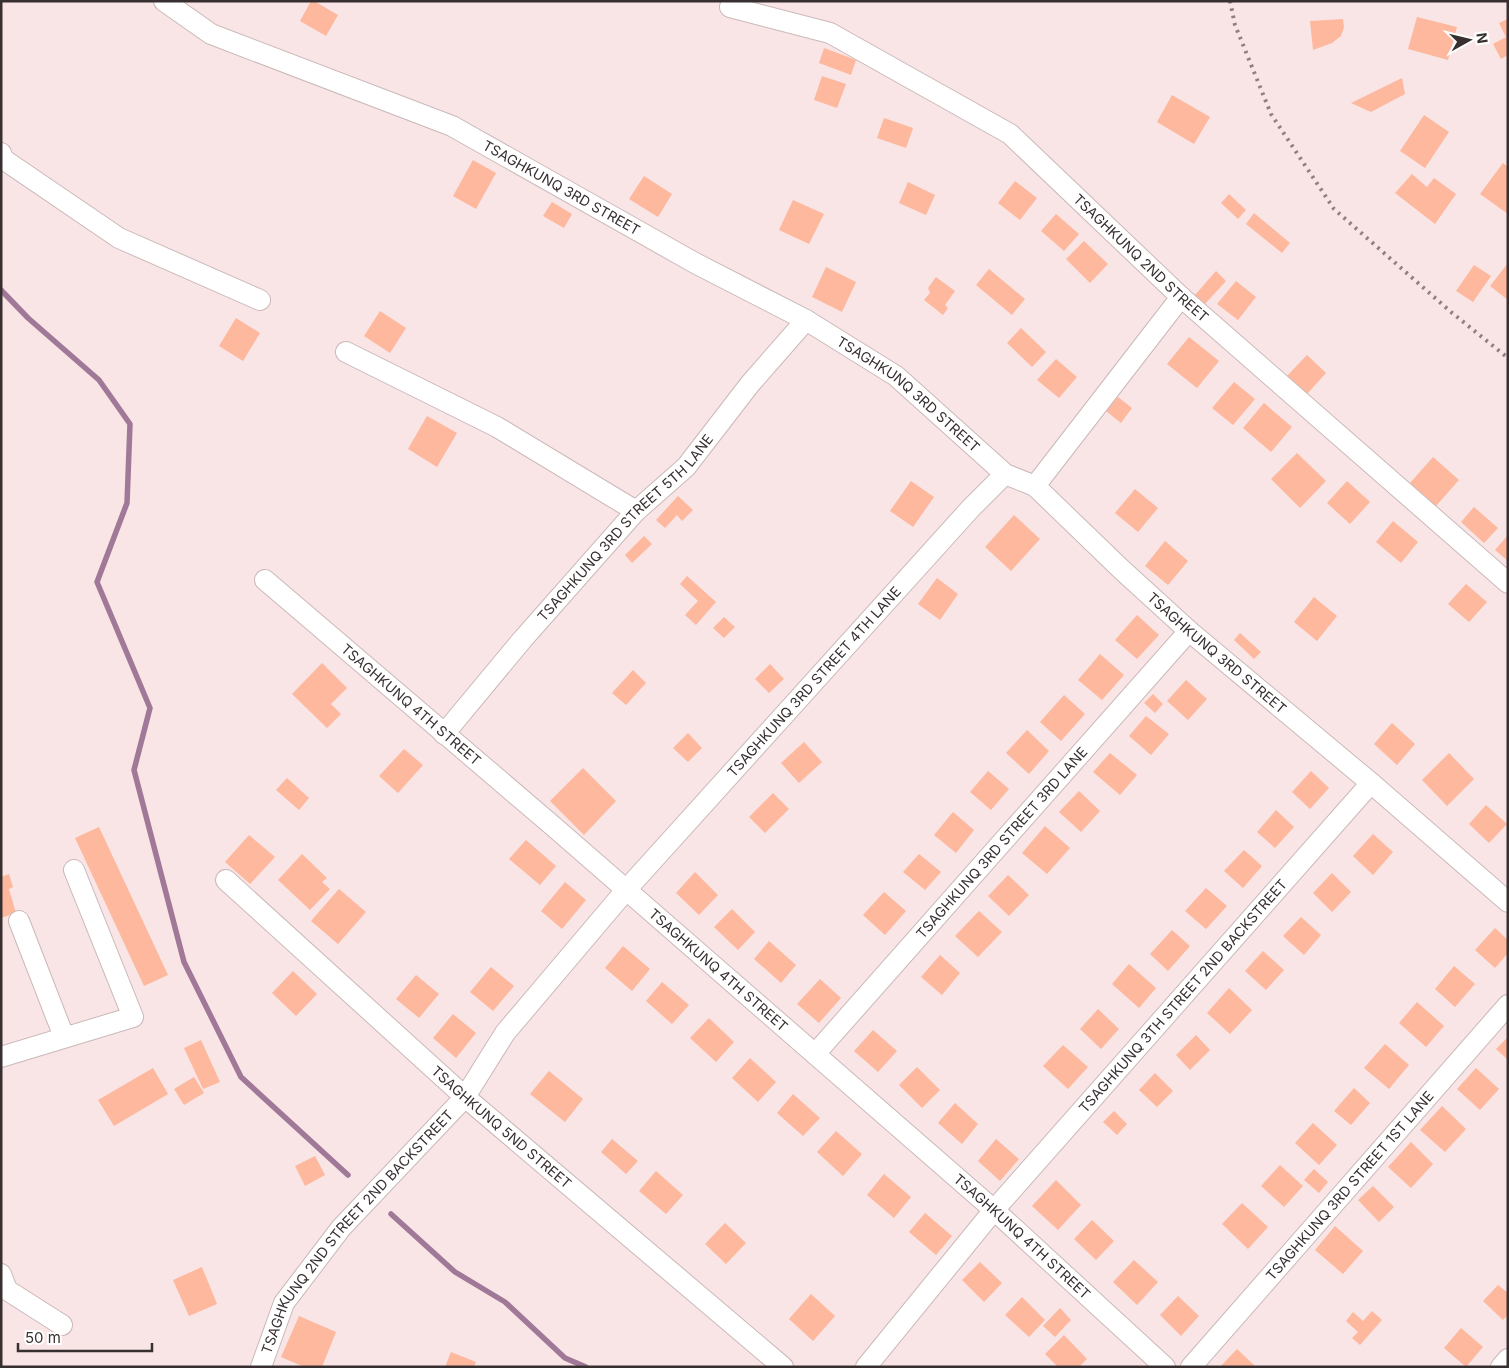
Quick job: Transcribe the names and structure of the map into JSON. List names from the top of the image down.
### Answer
{
  "streets": {
    "street": [
      "TSAGHKUNQ 3RD STREET",
      "TSAGHKUNQ 2ND STREET",
      "TSAGHKUNQ 3RD STREET 5TH LANE",
      "TSAGHKUNQ 3RD STREET 4TH LANE",
      "TSAGHKUNQ 4TH STREET",
      "TSAGHKUNQ 3RD STREET 3RD LANE",
      "TSAGHKUNQ 3TH STREET 2ND BACKSTREET",
      "TSAGHKUNQ 5ND STREET",
      "TSAGHKUNQ 3RD STREET 1ST LANE",
      "TSAGHKUNQ 2ND STREET 2ND BACKSTREET"
    ]
  },
  "crossings": [
    ["TSAGHKUNQ 3RD STREET", "TSAGHKUNQ 3RD STREET 5TH LANE"],
    ["TSAGHKUNQ 3RD STREET", "TSAGHKUNQ 3RD STREET 4TH LANE"],
    ["TSAGHKUNQ 3RD STREET", "TSAGHKUNQ 3RD STREET 3RD LANE"],
    ["TSAGHKUNQ 3RD STREET", "TSAGHKUNQ 3TH STREET 2ND BACKSTREET"],
    ["TSAGHKUNQ 3RD STREET 5TH LANE", "TSAGHKUNQ 4TH STREET"],
    ["TSAGHKUNQ 3RD STREET 4TH LANE", "TSAGHKUNQ 4TH STREET"],
    ["TSAGHKUNQ 3RD STREET 4TH LANE", "TSAGHKUNQ 2ND STREET 2ND BACKSTREET"],
    ["TSAGHKUNQ 4TH STREET", "TSAGHKUNQ 3RD STREET 3RD LANE"],
    ["TSAGHKUNQ 4TH STREET", "TSAGHKUNQ 3TH STREET 2ND BACKSTREET"],
    ["TSAGHKUNQ 4TH STREET", "TSAGHKUNQ 2ND STREET 2ND BACKSTREET"],
    ["TSAGHKUNQ 5ND STREET", "TSAGHKUNQ 2ND STREET 2ND BACKSTREET"]
  ],
  "scale_bar": "50 m",
  "north": "right"
}
